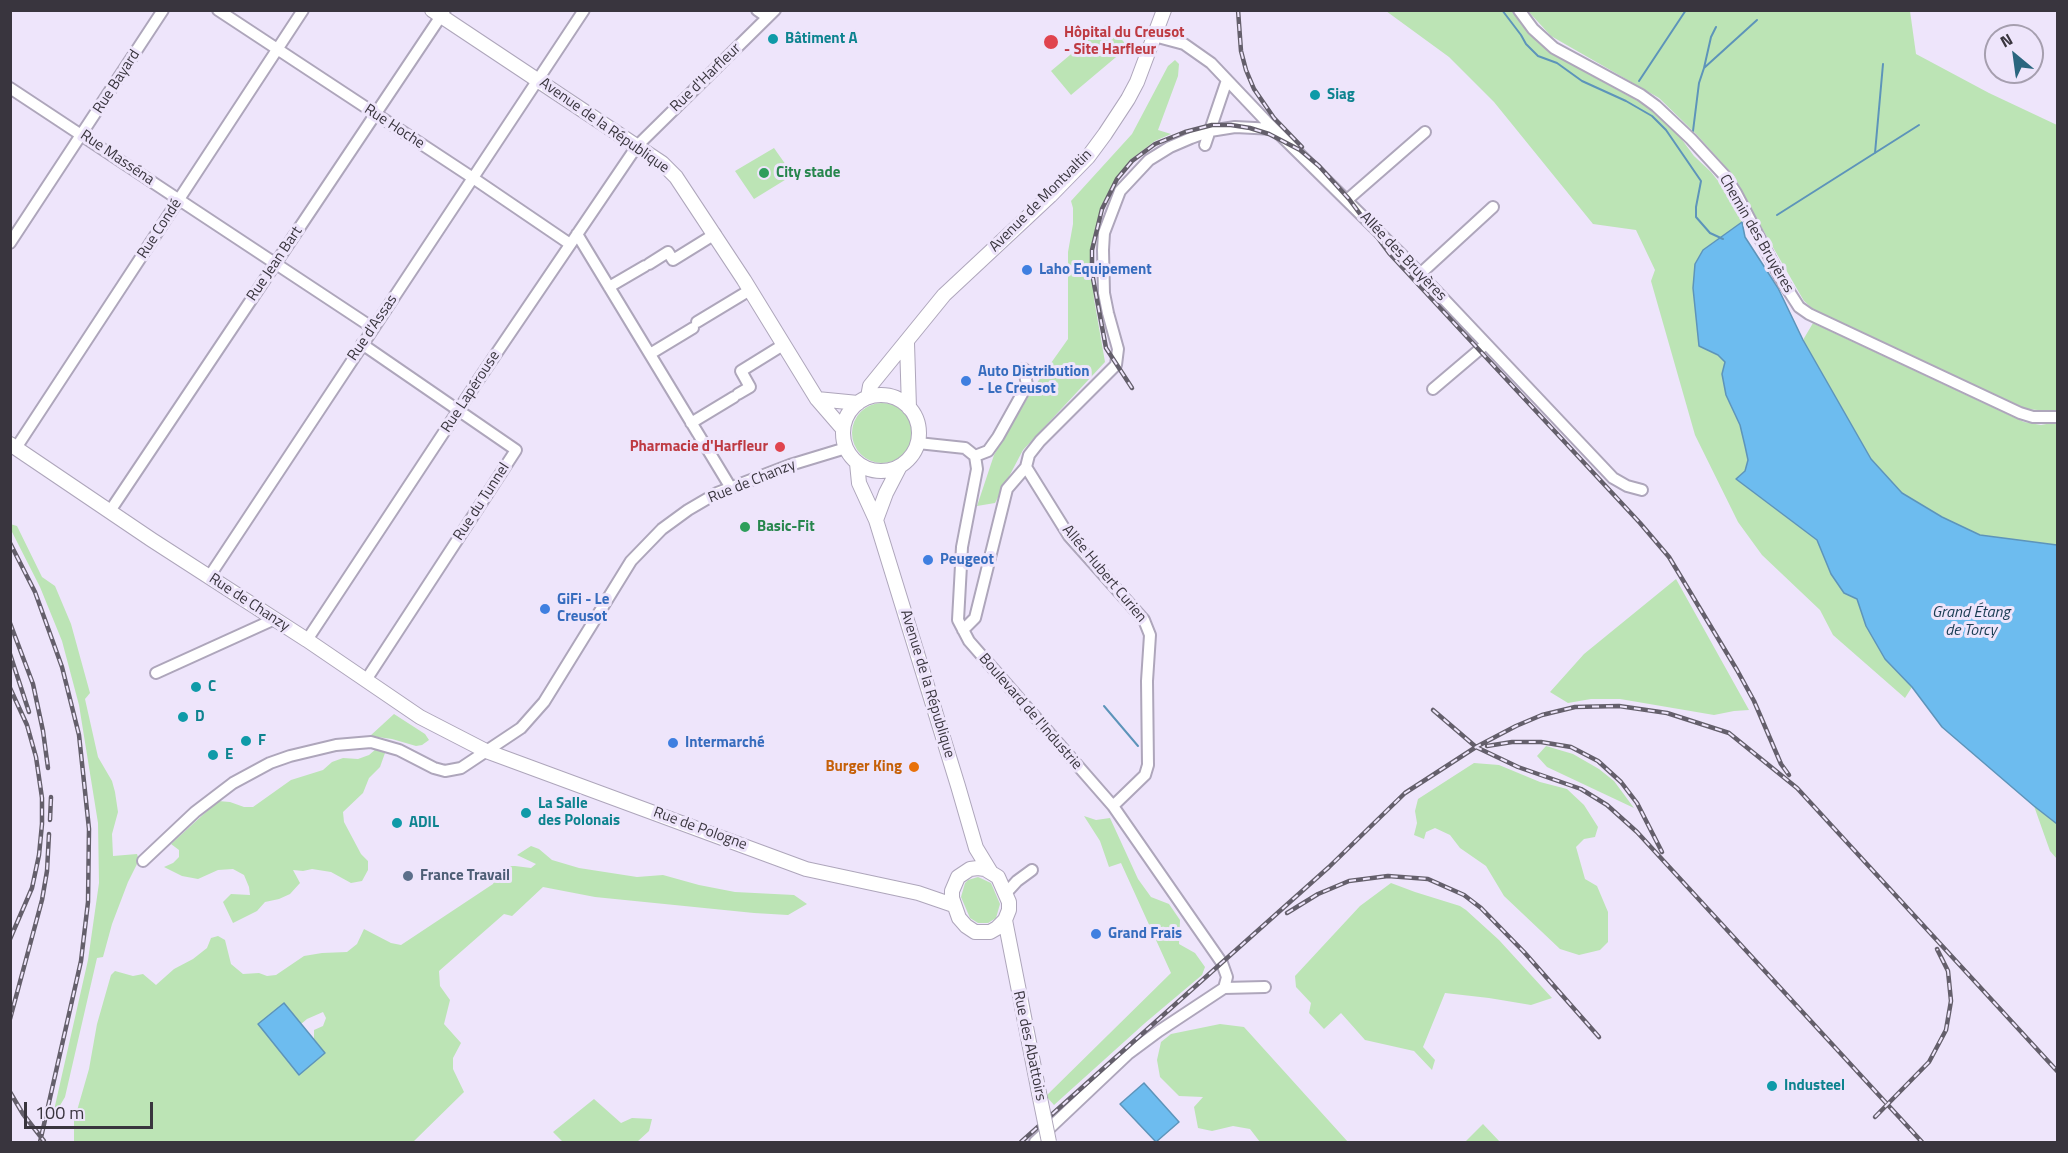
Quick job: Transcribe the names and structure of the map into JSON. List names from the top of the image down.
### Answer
{
  "streets": {
    "street": [
      "Rue d'Harfleur",
      "Rue Bayard",
      "Avenue de la République",
      "Rue Hoche",
      "Rue Masséna",
      "Avenue de Montvaltin",
      "Rue Condé",
      "Chemin des Bruyères",
      "Allée des Bruyères",
      "Rue Jean Bart",
      "Rue d'Assas",
      "Rue Lapérouse",
      "Rue de Chanzy",
      "Rue du Tunnel",
      "Allée Hubert Curien",
      "Boulevard de l'Industrie",
      "Rue de Pologne",
      "Rue des Abattoirs"
    ]
  },
  "crossings": [
    ["Rue d'Harfleur", "Avenue de la République"],
    ["Rue d'Harfleur", "Rue Lapérouse"],
    ["Rue Bayard", "Rue Masséna"],
    ["Avenue de la République", "Avenue de Montvaltin"],
    ["Avenue de la République", "Rue Jean Bart"],
    ["Avenue de la République", "Rue d'Assas"],
    ["Avenue de la République", "Rue Lapérouse"],
    ["Avenue de la République", "Rue de Chanzy"],
    ["Avenue de la République", "Rue de Pologne"],
    ["Avenue de la République", "Rue des Abattoirs"],
    ["Rue Hoche", "Rue Condé"],
    ["Rue Hoche", "Rue Jean Bart"],
    ["Rue Hoche", "Rue d'Assas"],
    ["Rue Hoche", "Rue Lapérouse"],
    ["Rue Masséna", "Rue Condé"],
    ["Rue Masséna", "Rue Jean Bart"],
    ["Rue Masséna", "Rue d'Assas"],
    ["Avenue de Montvaltin", "Allée des Bruyères"],
    ["Avenue de Montvaltin", "Rue de Chanzy"],
    ["Rue Condé", "Rue de Chanzy"],
    ["Rue Jean Bart", "Rue de Chanzy"],
    ["Rue d'Assas", "Rue de Chanzy"],
    ["Rue d'Assas", "Rue du Tunnel"],
    ["Rue Lapérouse", "Rue de Chanzy"],
    ["Rue Lapérouse", "Rue du Tunnel"],
    ["Rue de Chanzy", "Rue du Tunnel"],
    ["Rue de Chanzy", "Rue de Pologne"],
    ["Allée Hubert Curien", "Boulevard de l'Industrie"],
    ["Rue de Pologne", "Rue des Abattoirs"]
  ],
  "water": ["Grand Étang de Torcy"],
  "places": [
    "Bâtiment A",
    "Hôpital du Creusot - Site Harfleur",
    "Siag",
    "City stade",
    "Laho Equipement",
    "Auto Distribution - Le Creusot",
    "Pharmacie d'Harfleur",
    "Basic-Fit",
    "Peugeot",
    "GiFi - Le Creusot",
    "C",
    "D",
    "F",
    "Intermarché",
    "E",
    "Burger King",
    "La Salle des Polonais",
    "ADIL",
    "France Travail",
    "Grand Frais",
    "Industeel"
  ],
  "scale_bar": "100 m",
  "north": "top left"
}
